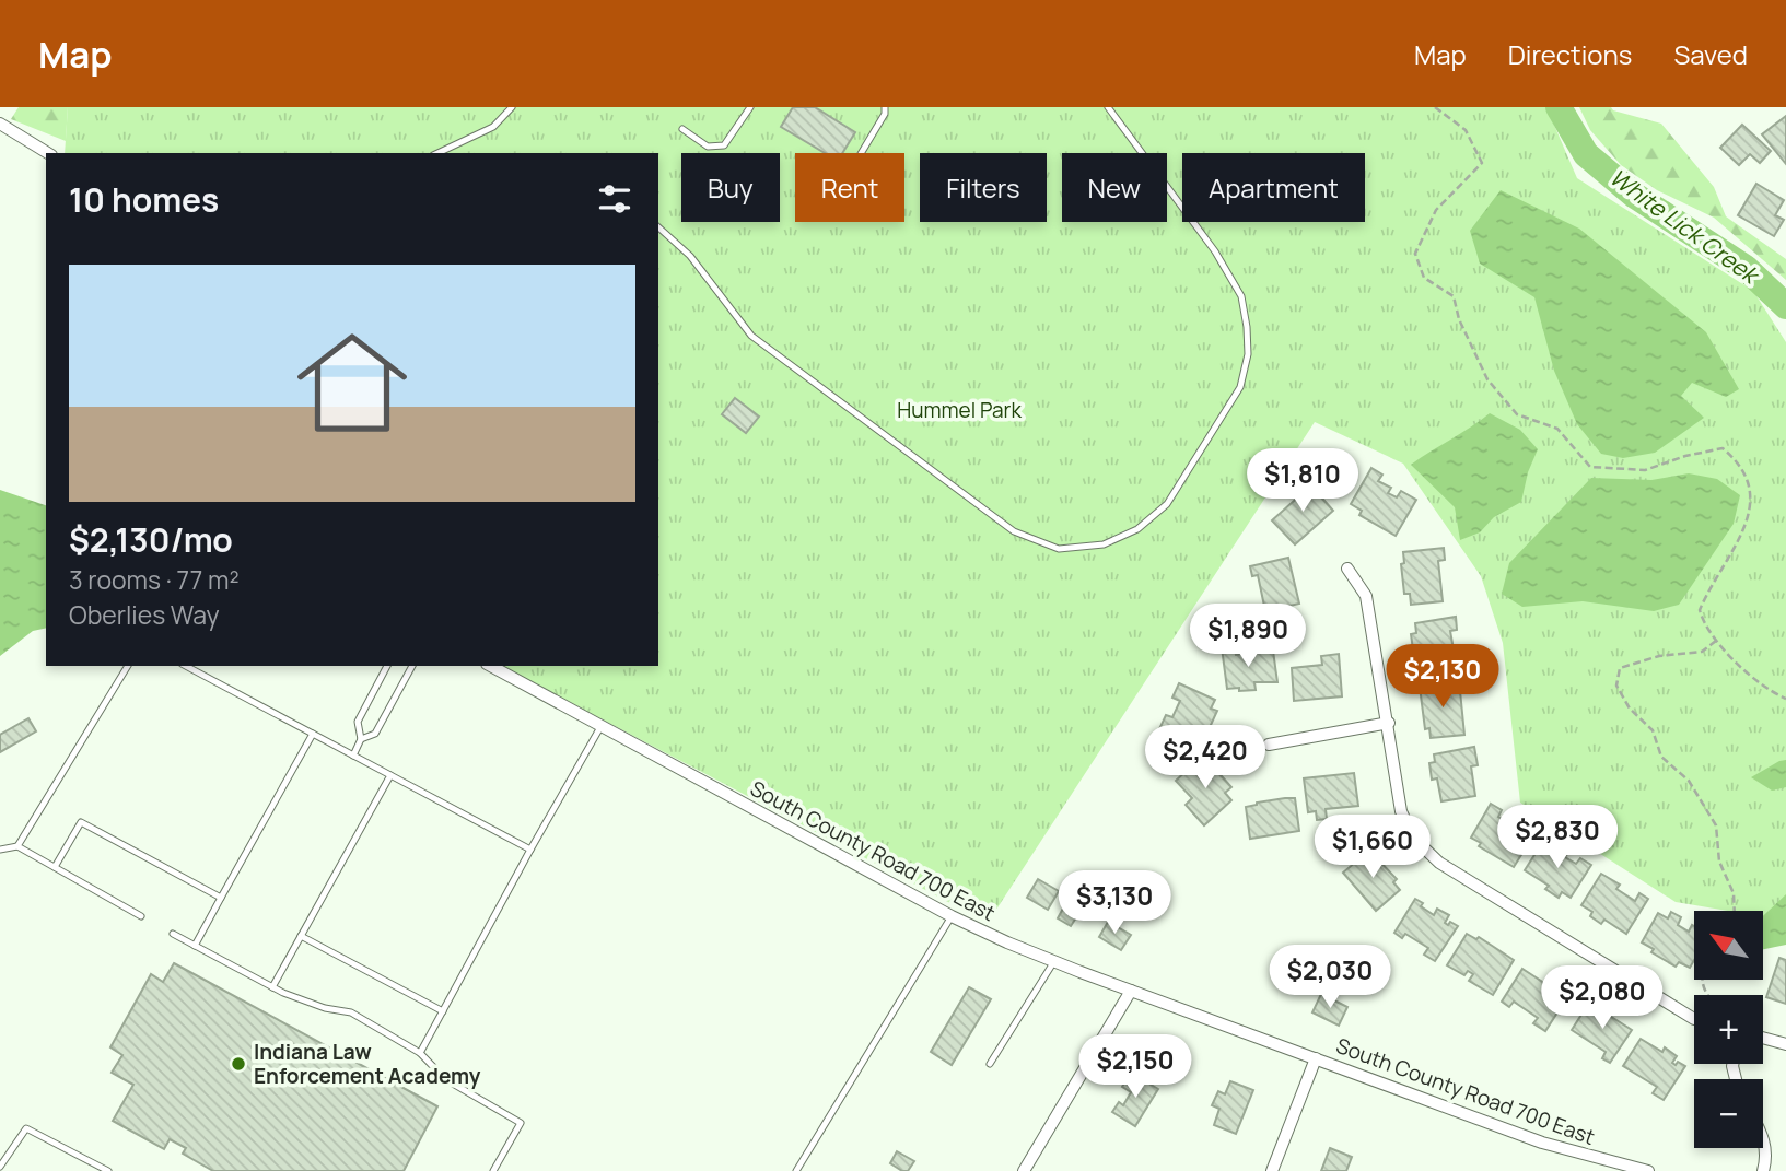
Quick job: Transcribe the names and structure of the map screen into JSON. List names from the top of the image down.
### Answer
{
  "streets": {
    "street": ["South County Road 700 East"]
  },
  "water": ["White Lick Creek"],
  "parks": ["Hummel Park"],
  "places": ["Indiana Law Enforcement Academy"],
  "north": "top left",
  "page": {
    "header": "Map",
    "nav": ["Map", "Directions", "Saved"],
    "chip": [
      "Buy",
      "Rent",
      "Filters",
      "New",
      "Apartment"
    ],
    "heading": "10 homes",
    "list": [
      {
        "name": "$2,130/mo",
        "note": "3 rooms · 77 m² · Oberlies Way"
      }
    ],
    "price": [
      "$1,810",
      "$1,890",
      "$2,130",
      "$2,420",
      "$2,830",
      "$1,660",
      "$3,130",
      "$2,030",
      "$2,080",
      "$2,150"
    ],
    "map_buttons": ["+", "−"]
  }
}
